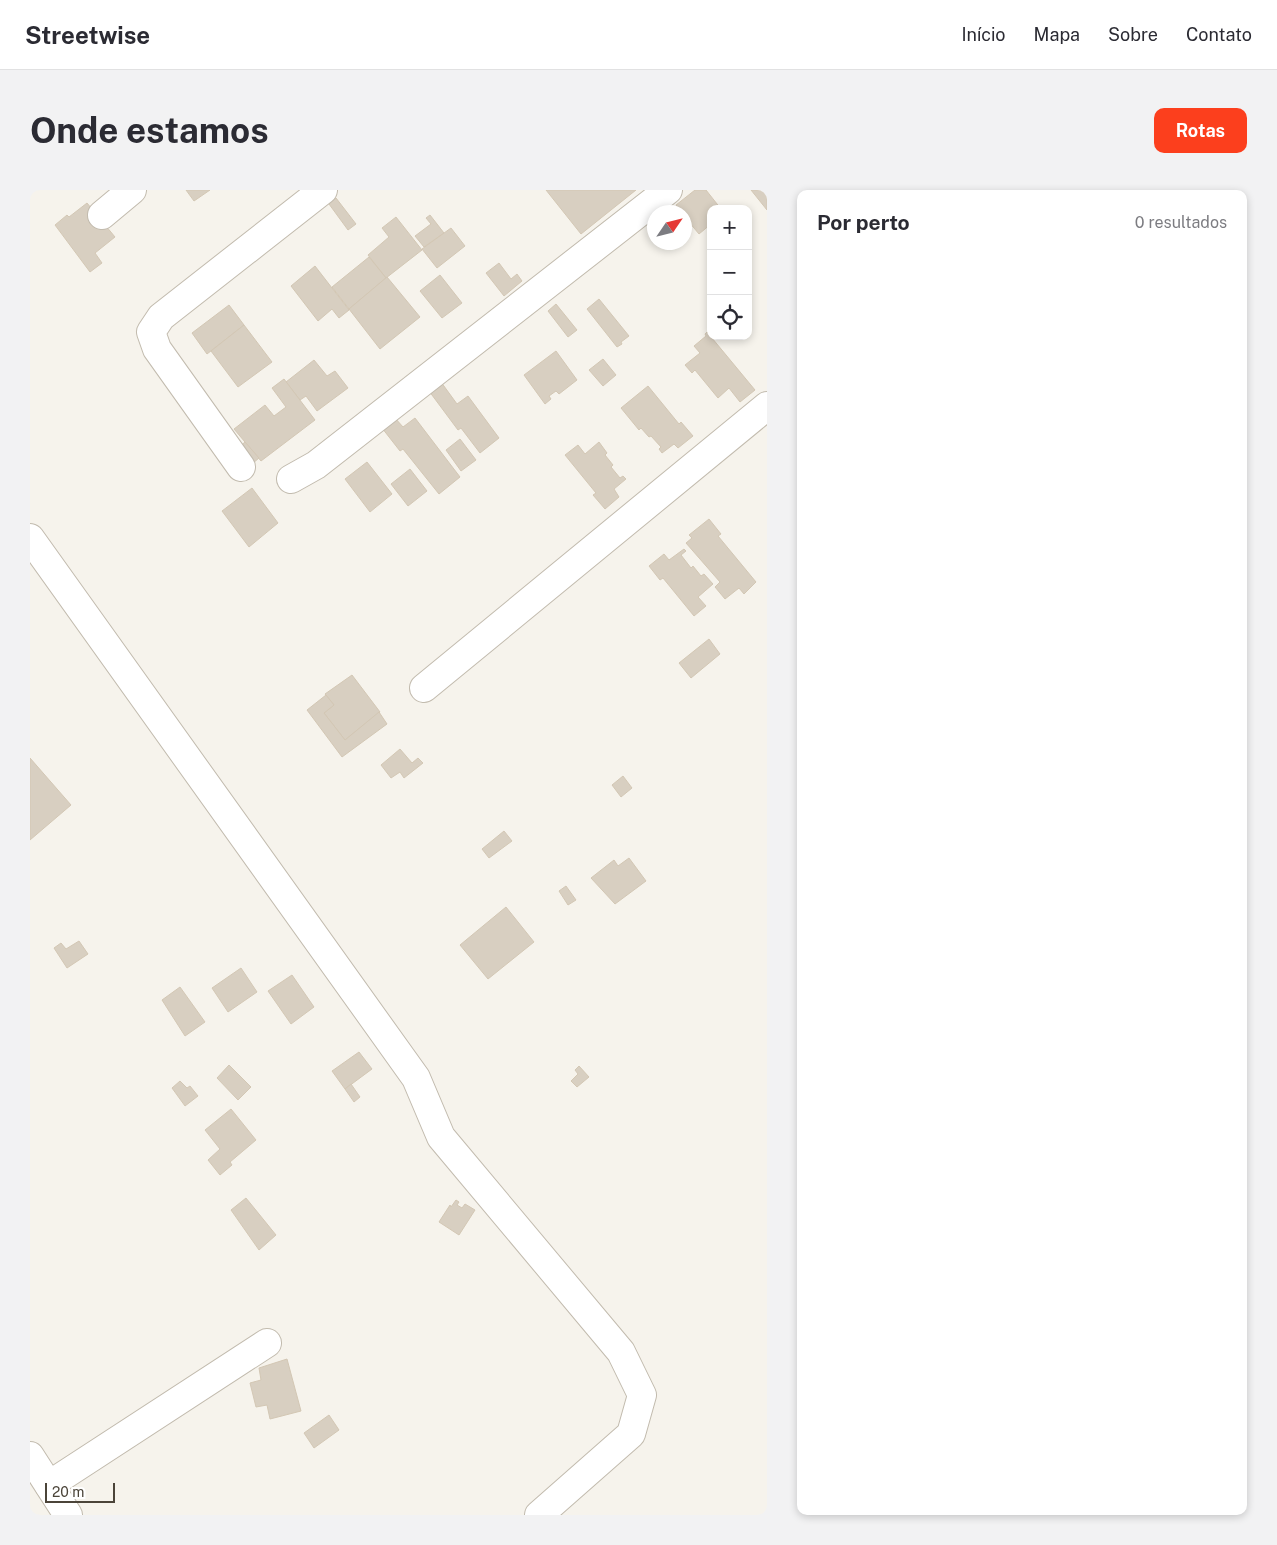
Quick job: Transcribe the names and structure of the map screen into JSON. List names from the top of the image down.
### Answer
{
  "scale_bar": "20 m",
  "north": "top right",
  "page": {
    "header": "Streetwise",
    "nav": [
      "Início",
      "Mapa",
      "Sobre",
      "Contato"
    ],
    "buttons": "Rotas",
    "title": "Onde estamos",
    "heading": ["Por perto", "0 resultados"],
    "map_buttons": ["+", "−"],
    "scale": "20 m"
  }
}
